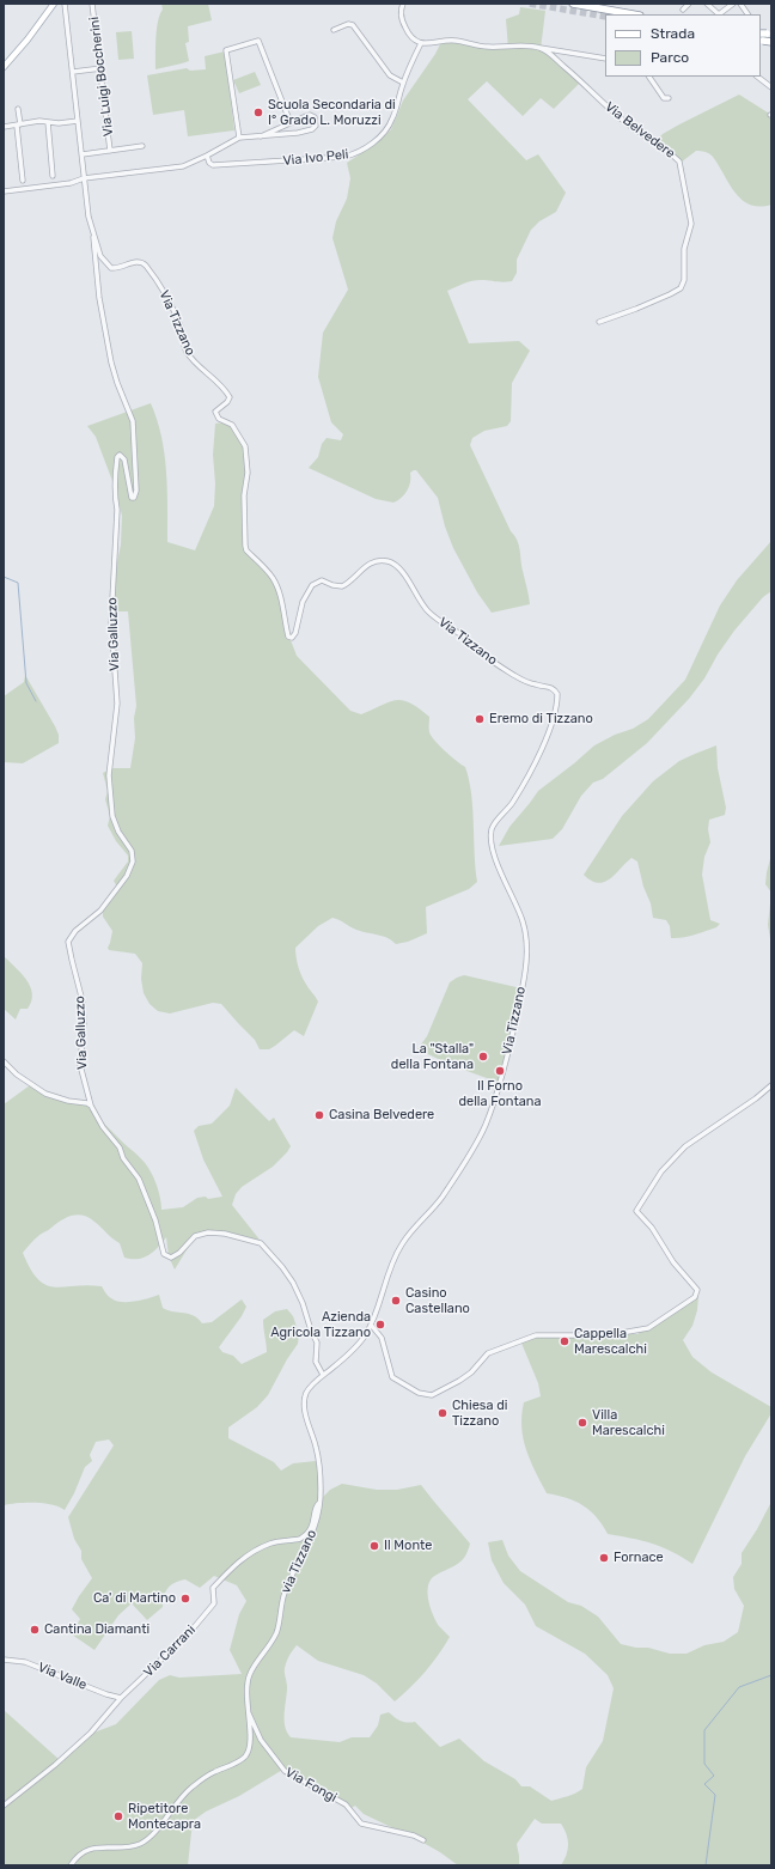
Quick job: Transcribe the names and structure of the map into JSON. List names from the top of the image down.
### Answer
{
  "streets": {
    "street": [
      "Via Luigi Boccherini",
      "Via Belvedere",
      "Via Ivo Peli",
      "Via Tizzano",
      "Via Galluzzo",
      "via Tizzano",
      "Via Carrani",
      "Via Valle",
      "Via Fongi"
    ]
  },
  "crossings": [
    ["Via Tizzano", "Via Galluzzo"],
    ["Via Tizzano", "via Tizzano"],
    ["Via Tizzano", "Via Carrani"],
    ["via Tizzano", "Via Carrani"],
    ["via Tizzano", "Via Fongi"],
    ["Via Carrani", "Via Valle"]
  ],
  "places": [
    "Scuola Secondaria di I° Grado L. Moruzzi",
    "Eremo di Tizzano",
    "La \"Stalla\" della Fontana",
    "Il Forno della Fontana",
    "Casina Belvedere",
    "Casino Castellano",
    "Azienda Agricola Tizzano",
    "Cappella Marescalchi",
    "Chiesa di Tizzano",
    "Villa Marescalchi",
    "Il Monte",
    "Fornace",
    "Ca' di Martino",
    "Cantina Diamanti",
    "Ripetitore Montecapra"
  ],
  "legend": ["Strada", "Parco"]
}
